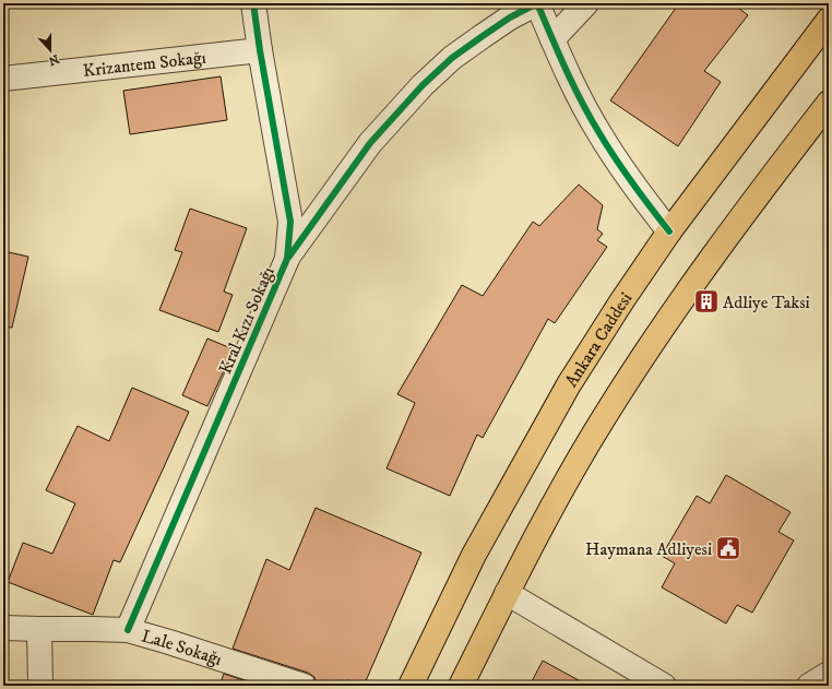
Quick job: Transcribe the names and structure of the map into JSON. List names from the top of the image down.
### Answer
{
  "streets": {
    "main road": ["Ankara Caddesi"],
    "street": ["Krizantem Sokağı", "Kral Kızı Sokağı", "Lale Sokağı"]
  },
  "crossings": [
    ["Krizantem Sokağı", "Kral Kızı Sokağı"],
    ["Kral Kızı Sokağı", "Lale Sokağı"]
  ],
  "places": {
    "building": ["Adliye Taksi"],
    "public building": ["Haymana Adliyesi"]
  },
  "north": "bottom"
}
